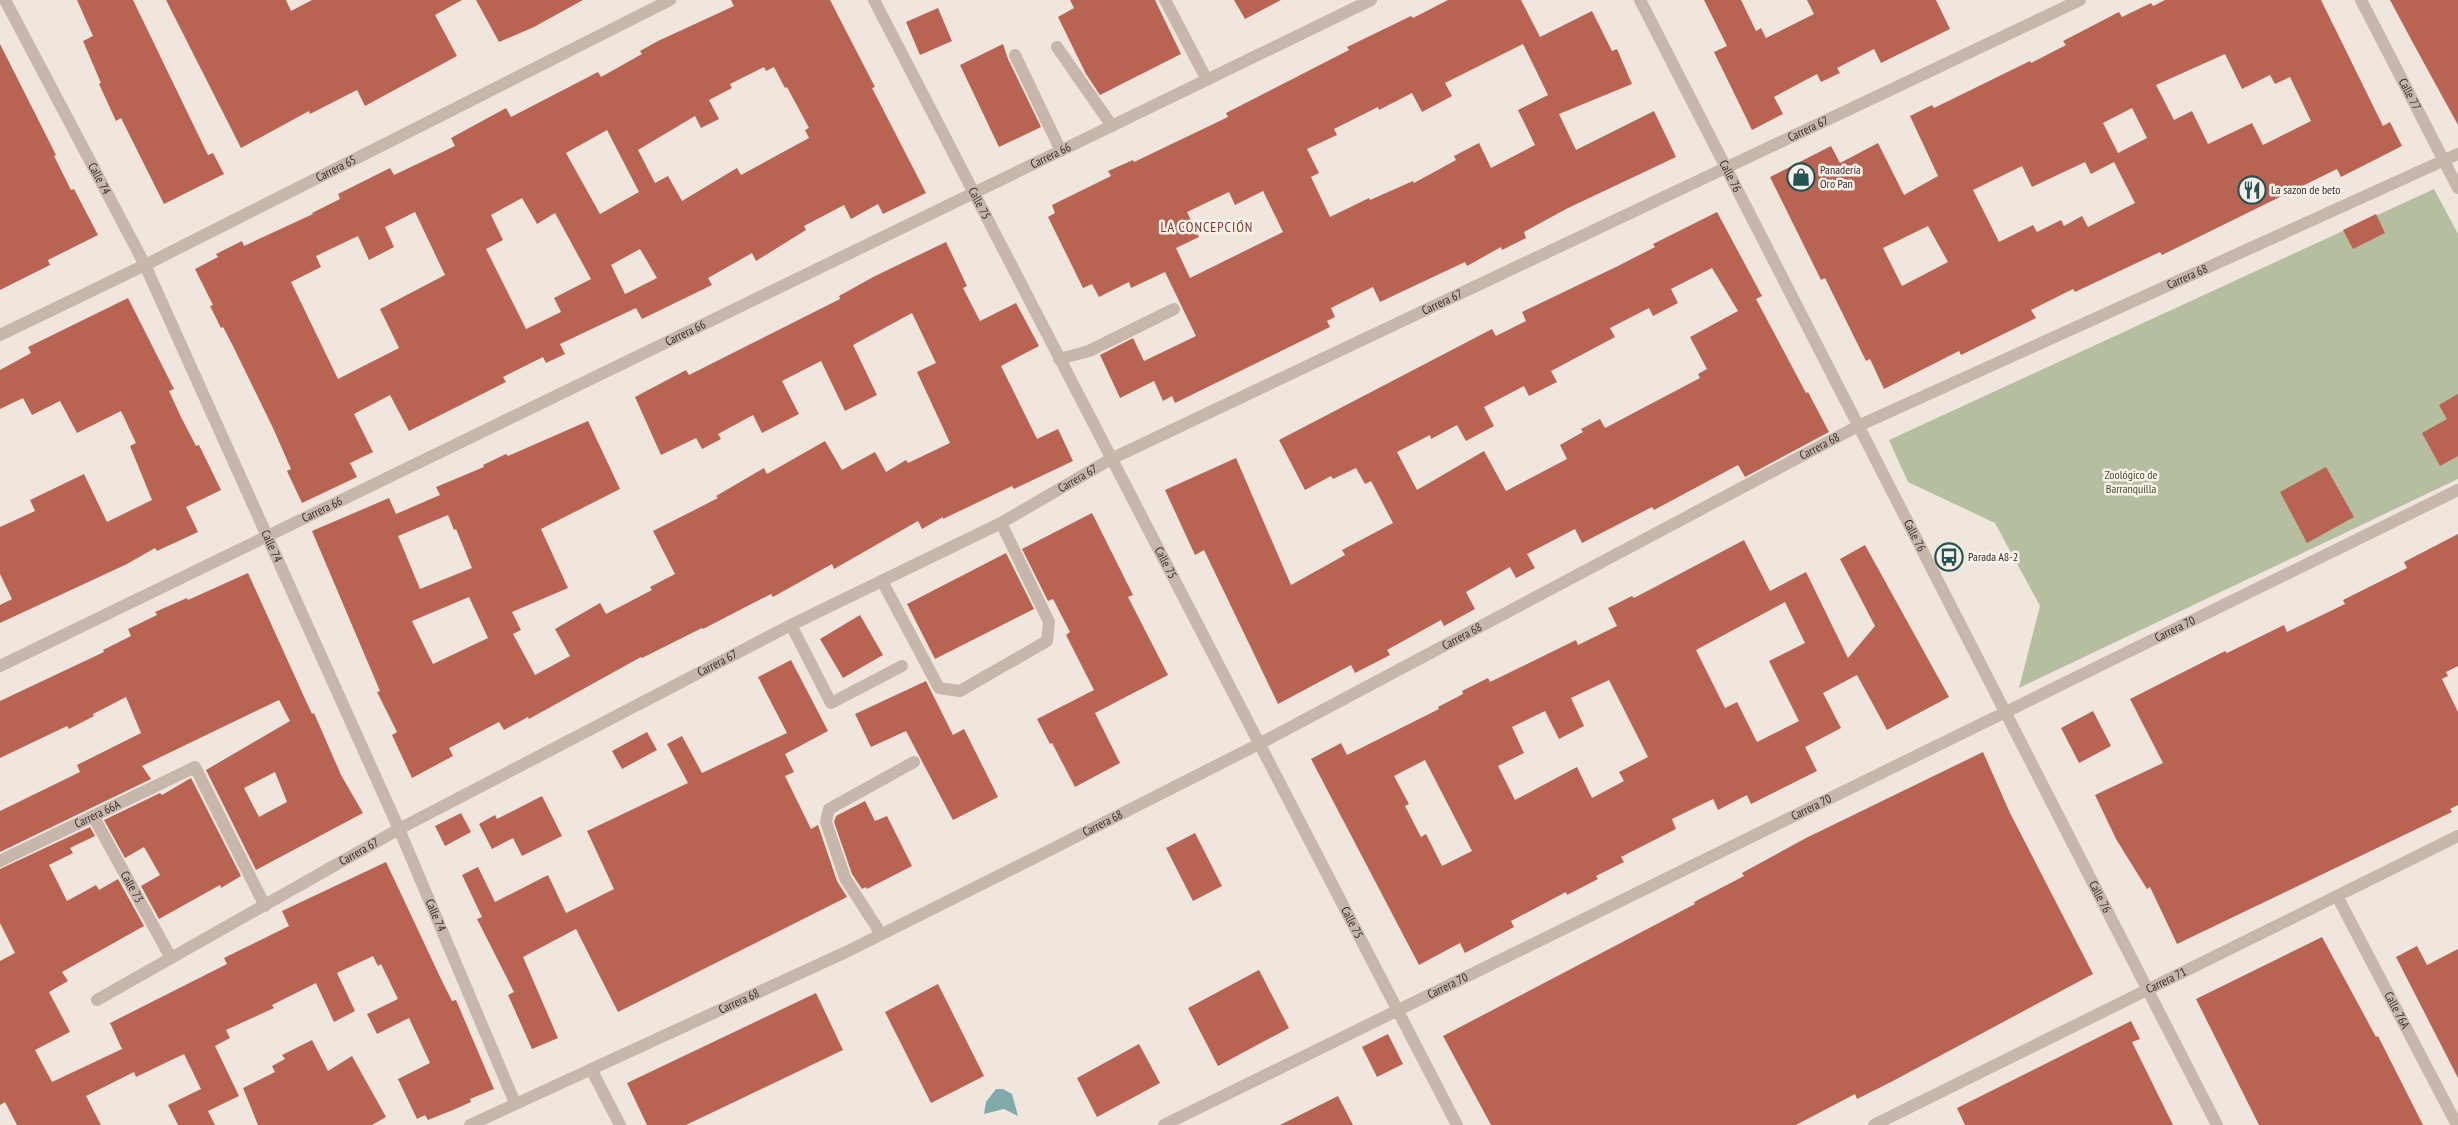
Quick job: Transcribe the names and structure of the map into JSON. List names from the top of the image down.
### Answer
{
  "streets": {
    "street": [
      "Calle 77",
      "Carrera 67",
      "Carrera 66",
      "Carrera 65",
      "Calle 76",
      "Calle 74",
      "Calle 75",
      "Carrera 68",
      "Carrera 70",
      "Carrera 66A",
      "Calle 73",
      "Carrera 71",
      "Calle 76A"
    ]
  },
  "crossings": [
    ["Calle 77", "Carrera 68"],
    ["Carrera 67", "Calle 76"],
    ["Carrera 67", "Calle 74"],
    ["Carrera 67", "Calle 75"],
    ["Carrera 67", "Carrera 66A"],
    ["Carrera 67", "Calle 73"],
    ["Carrera 66", "Calle 74"],
    ["Carrera 66", "Calle 75"],
    ["Carrera 65", "Calle 74"],
    ["Calle 76", "Carrera 68"],
    ["Calle 76", "Carrera 70"],
    ["Calle 76", "Carrera 71"],
    ["Calle 74", "Carrera 68"],
    ["Calle 75", "Carrera 68"],
    ["Calle 75", "Carrera 70"],
    ["Carrera 66A", "Calle 73"],
    ["Carrera 71", "Calle 76A"]
  ],
  "districts": ["LA CONCEPCIÓN"],
  "parks": ["Zoológico de Barranquilla"],
  "places": {
    "shop": ["Panadería Oro Pan"],
    "restaurant": ["La sazon de beto"],
    "bus stop": ["Parada A8-2"]
  }
}
